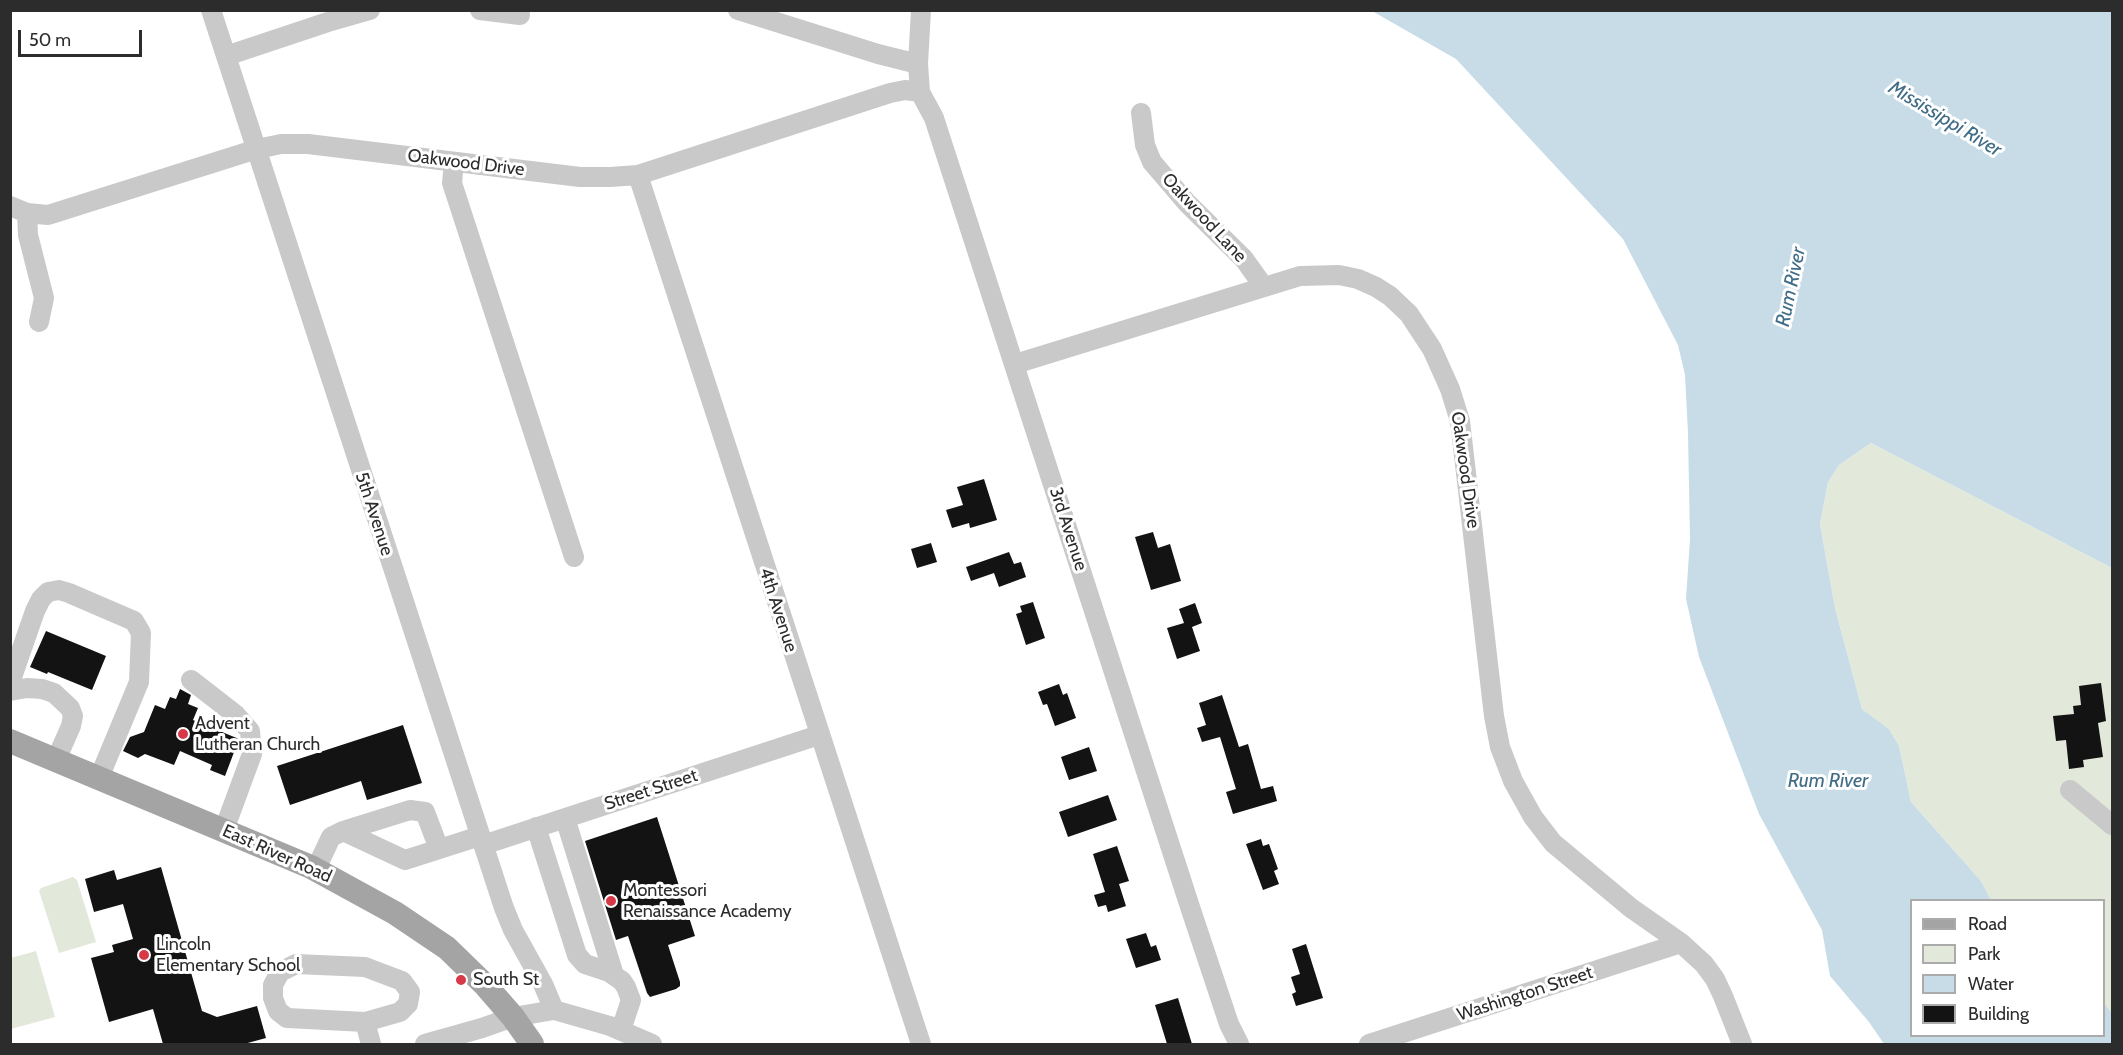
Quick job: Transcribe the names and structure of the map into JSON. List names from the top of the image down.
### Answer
{
  "streets": {
    "main road": ["East River Road"],
    "street": [
      "Oakwood Drive",
      "Oakwood Lane",
      "5th Avenue",
      "3rd Avenue",
      "4th Avenue",
      "Street Street",
      "Washington Street"
    ]
  },
  "crossings": [
    ["Oakwood Drive", "Oakwood Lane"],
    ["Oakwood Drive", "5th Avenue"],
    ["Oakwood Drive", "3rd Avenue"],
    ["Oakwood Drive", "4th Avenue"],
    ["Oakwood Drive", "Washington Street"],
    ["5th Avenue", "Street Street"],
    ["4th Avenue", "Street Street"]
  ],
  "water": ["Mississippi River", "Rum River"],
  "places": [
    "Advent Lutheran Church",
    "Montessori Renaissance Academy",
    "Lincoln Elementary School",
    "South St"
  ],
  "legend": [
    "Road",
    "Park",
    "Water",
    "Building"
  ],
  "scale_bar": "50 m"
}
